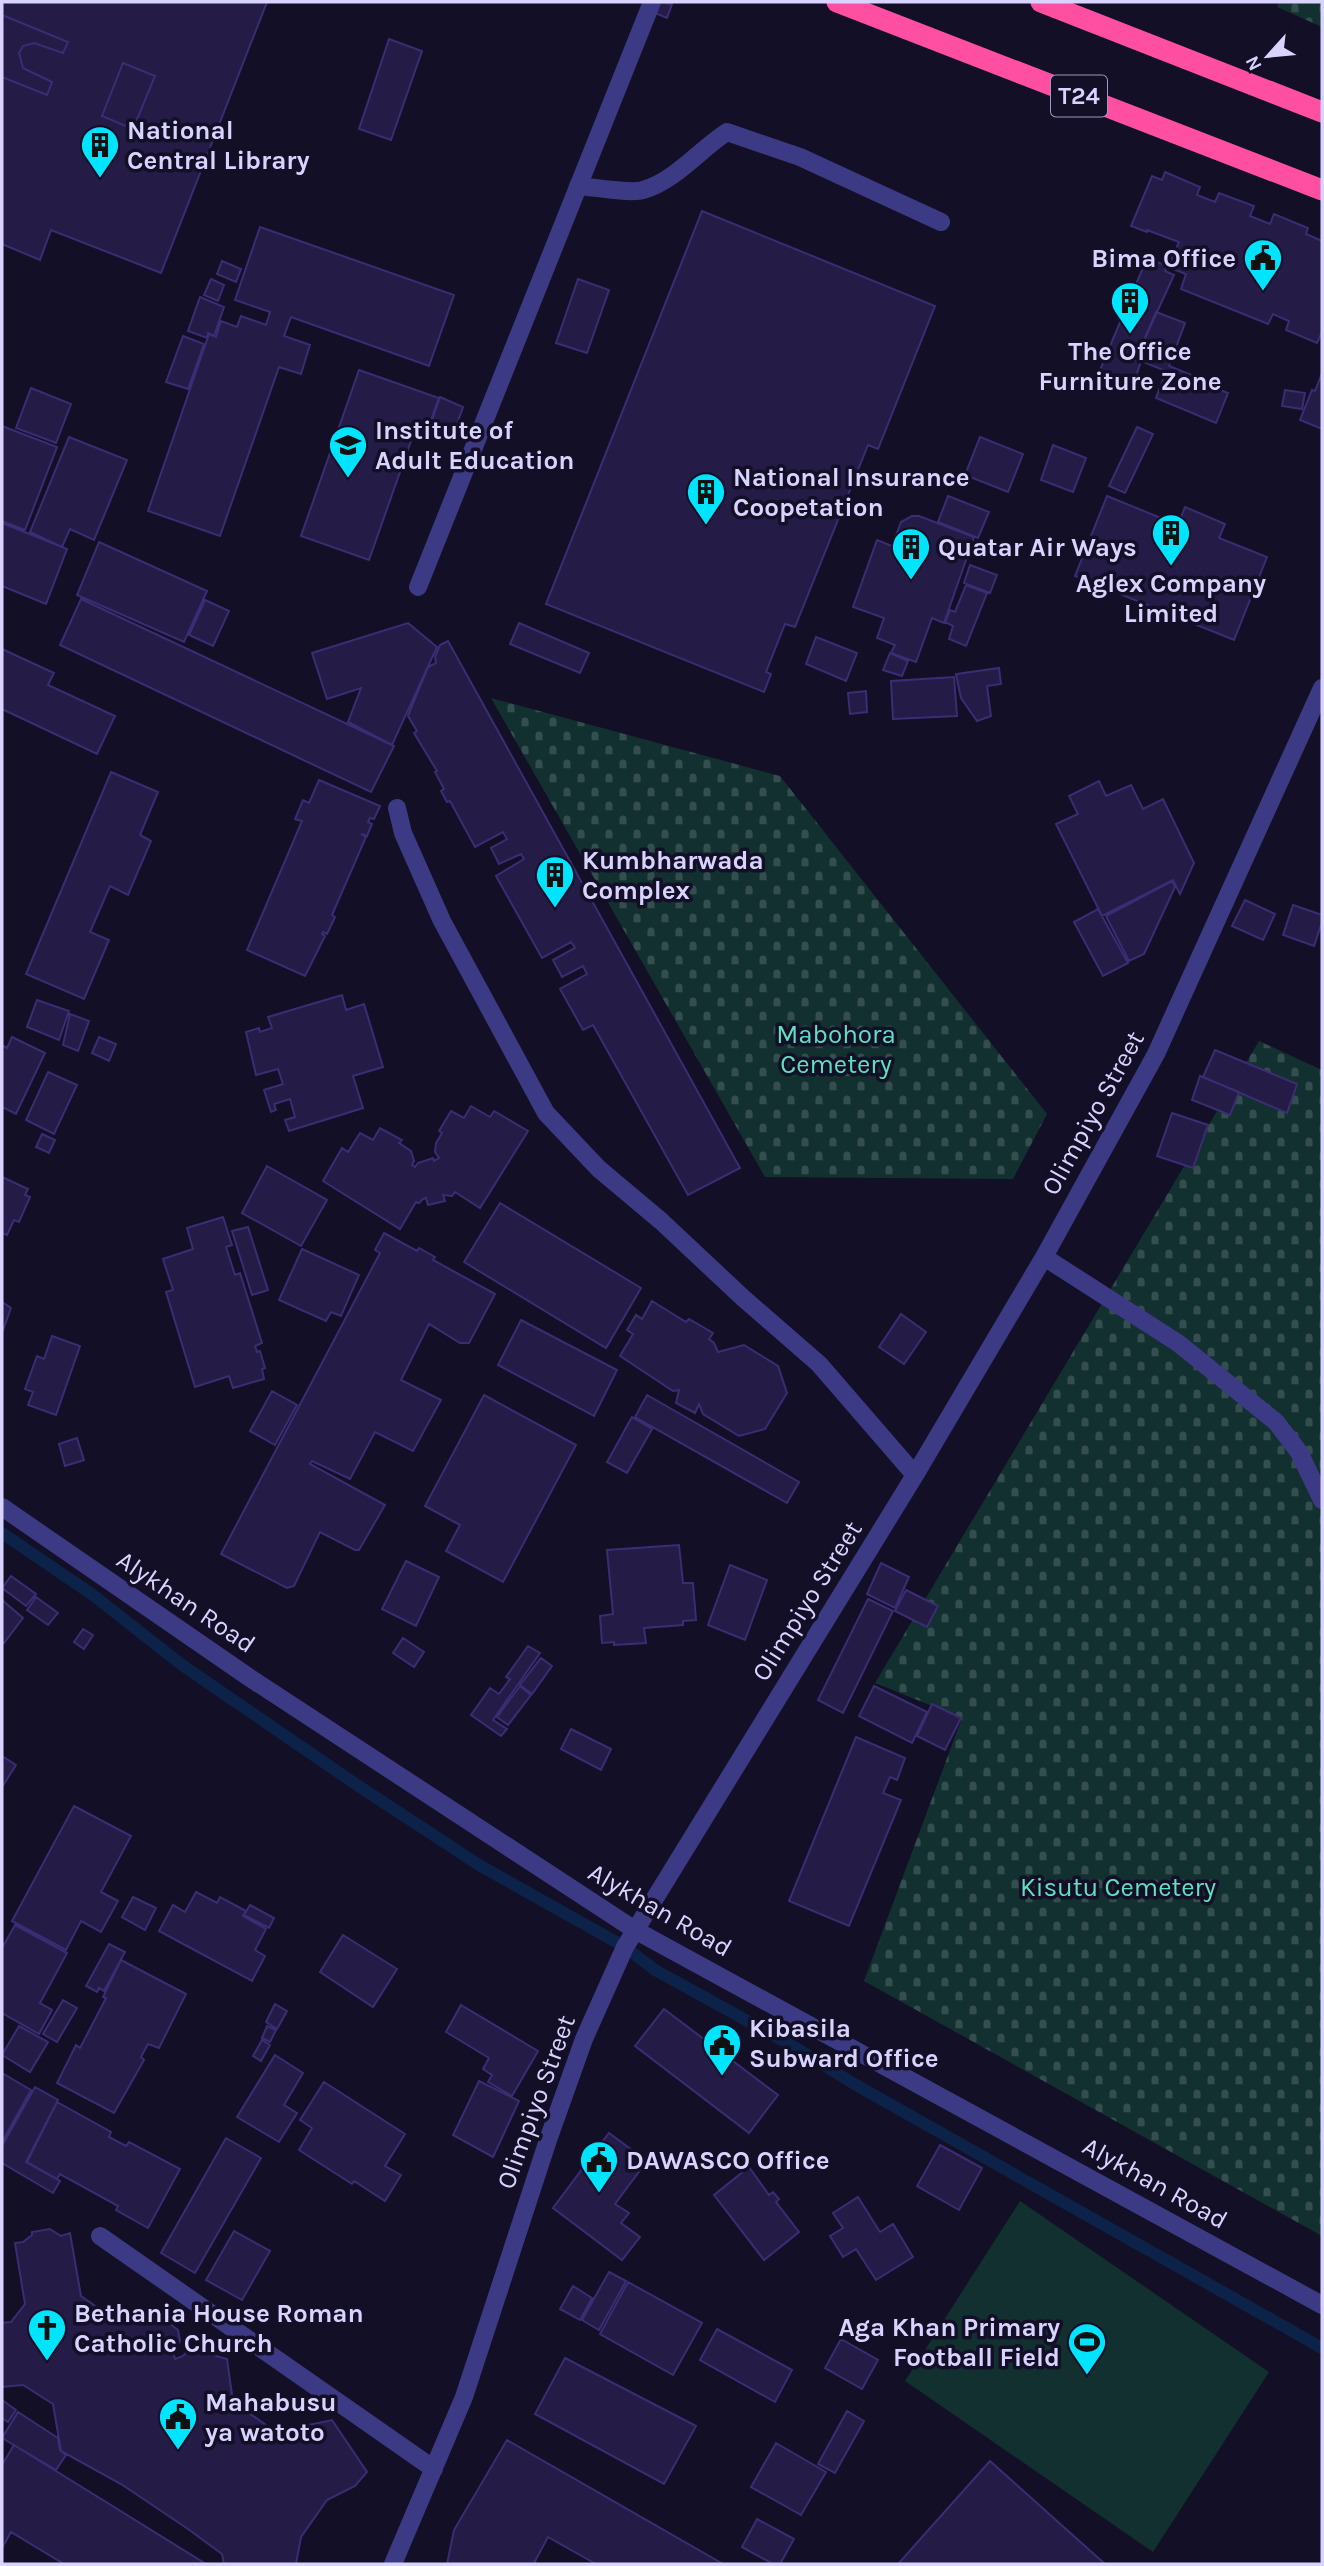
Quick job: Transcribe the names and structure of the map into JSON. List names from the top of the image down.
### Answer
{
  "streets": {
    "highway": ["T24"],
    "street": ["Olimpiyo Street", "Alykhan Road"]
  },
  "crossings": [
    ["Olimpiyo Street", "Alykhan Road"]
  ],
  "parks": ["Mabohora Cemetery", "Kisutu Cemetery"],
  "places": {
    "building": [
      "National Central Library",
      "The Office Furniture Zone",
      "National Insurance Coopetation",
      "Aglex Company Limited",
      "Quatar Air Ways",
      "Kumbharwada Complex"
    ],
    "public building": [
      "Bima Office",
      "Kibasila Subward Office",
      "DAWASCO Office",
      "Mahabusu ya watoto"
    ],
    "school or university": ["Institute of Adult Education"],
    "church": ["Bethania House Roman Catholic Church"],
    "sports": ["Aga Khan Primary Football Field"]
  },
  "north": "bottom left"
}
